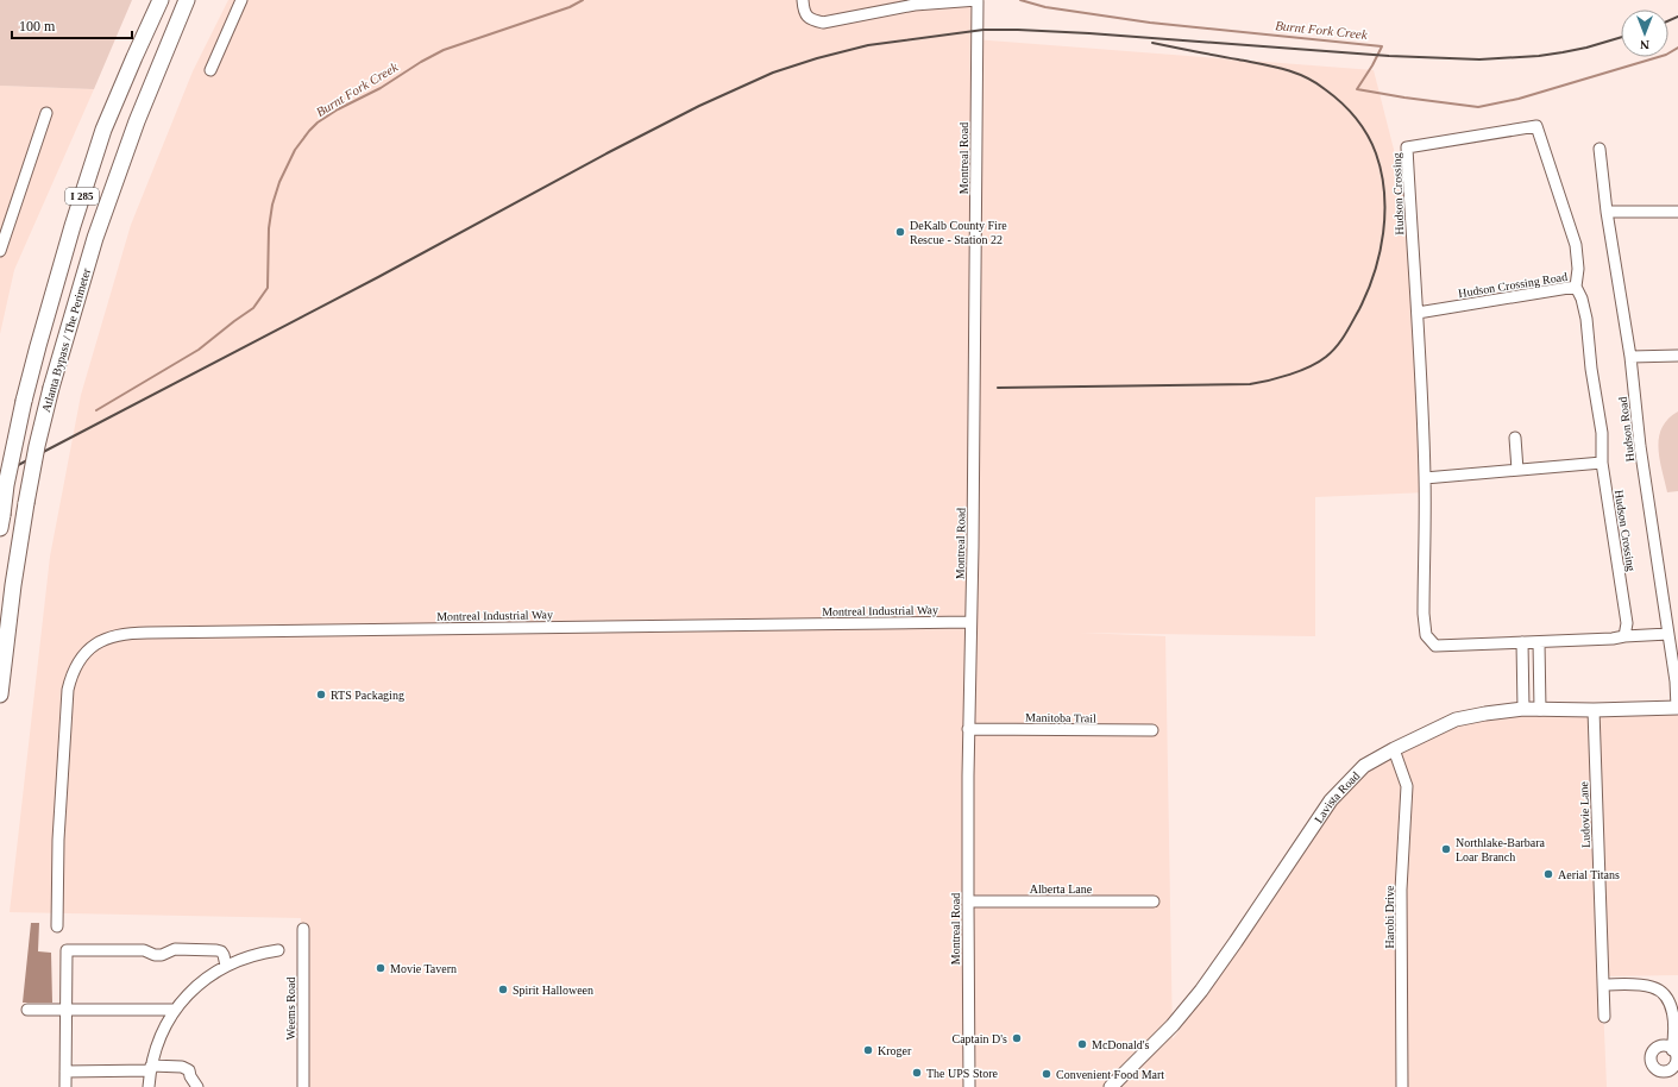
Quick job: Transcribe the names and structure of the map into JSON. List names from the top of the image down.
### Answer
{
  "streets": {
    "highway": ["I 285", "Atlanta Bypass / The Perimeter"],
    "main road": ["Lavista Road"],
    "street": [
      "Montreal Road",
      "Hudson Crossing",
      "Hudson Crossing Road",
      "Hudson Road",
      "Montreal Industrial Way",
      "Manitoba Trail",
      "Ludovie Lane",
      "Alberta Lane",
      "Harobi Drive",
      "Weems Road"
    ]
  },
  "crossings": [
    ["Montreal Road", "Montreal Industrial Way"],
    ["Montreal Road", "Manitoba Trail"],
    ["Montreal Road", "Alberta Lane"],
    ["Hudson Crossing", "Hudson Crossing Road"],
    ["Hudson Crossing", "Hudson Road"],
    ["Hudson Road", "Lavista Road"],
    ["Lavista Road", "Ludovie Lane"],
    ["Lavista Road", "Harobi Drive"]
  ],
  "water": ["Burnt Fork Creek"],
  "places": [
    "DeKalb County Fire Rescue - Station 22",
    "RTS Packaging",
    "Northlake-Barbara Loar Branch",
    "Aerial Titans",
    "Movie Tavern",
    "Spirit Halloween",
    "Captain D's",
    "McDonald's",
    "Kroger",
    "The UPS Store",
    "Convenient Food Mart"
  ],
  "scale_bar": "100 m",
  "north": "bottom"
}
